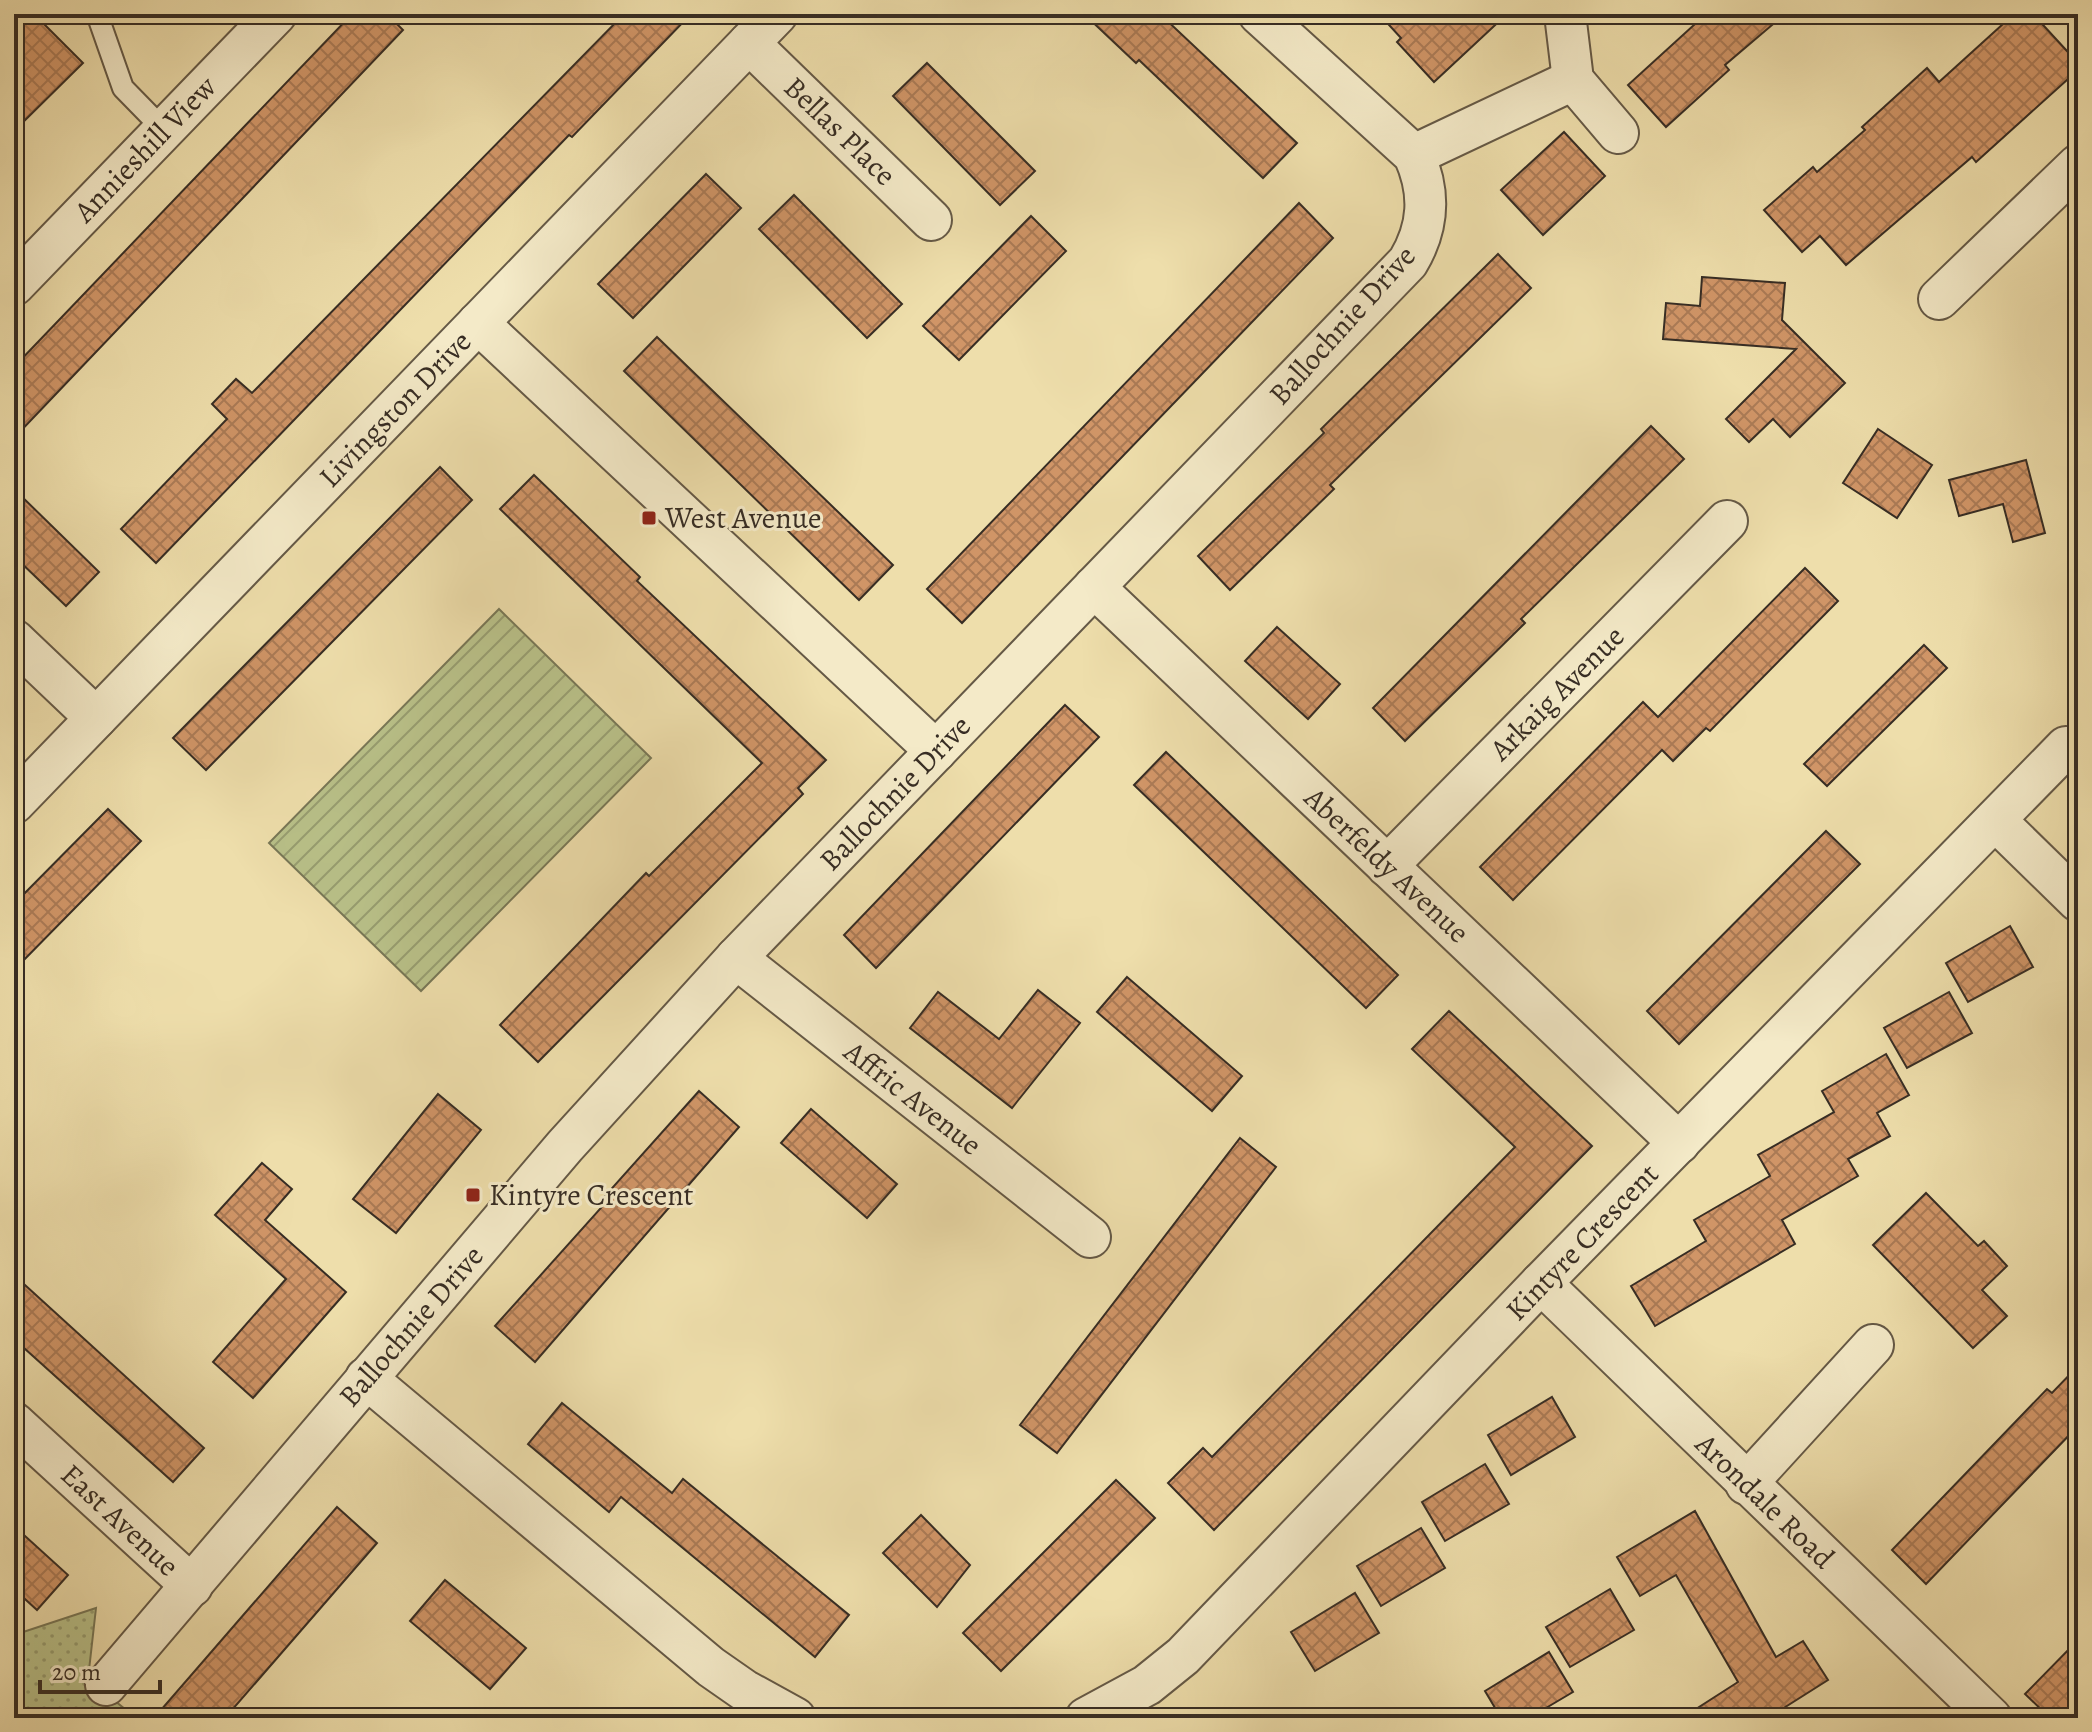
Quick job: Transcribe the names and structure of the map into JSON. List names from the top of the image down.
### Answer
{
  "streets": {
    "street": [
      "Bellas Place",
      "Annieshill View",
      "Ballochnie Drive",
      "Livingston Drive",
      "Arkaig Avenue",
      "Aberfeldy Avenue",
      "Affric Avenue",
      "Kintyre Crescent",
      "Arondale Road",
      "East Avenue"
    ]
  },
  "crossings": [
    ["Bellas Place", "Livingston Drive"],
    ["Ballochnie Drive", "Aberfeldy Avenue"],
    ["Ballochnie Drive", "Affric Avenue"],
    ["Ballochnie Drive", "East Avenue"],
    ["Arkaig Avenue", "Aberfeldy Avenue"],
    ["Aberfeldy Avenue", "Kintyre Crescent"],
    ["Kintyre Crescent", "Arondale Road"]
  ],
  "places": {
    "transit": ["West Avenue", "Kintyre Crescent"]
  },
  "scale_bar": "20 m"
}
